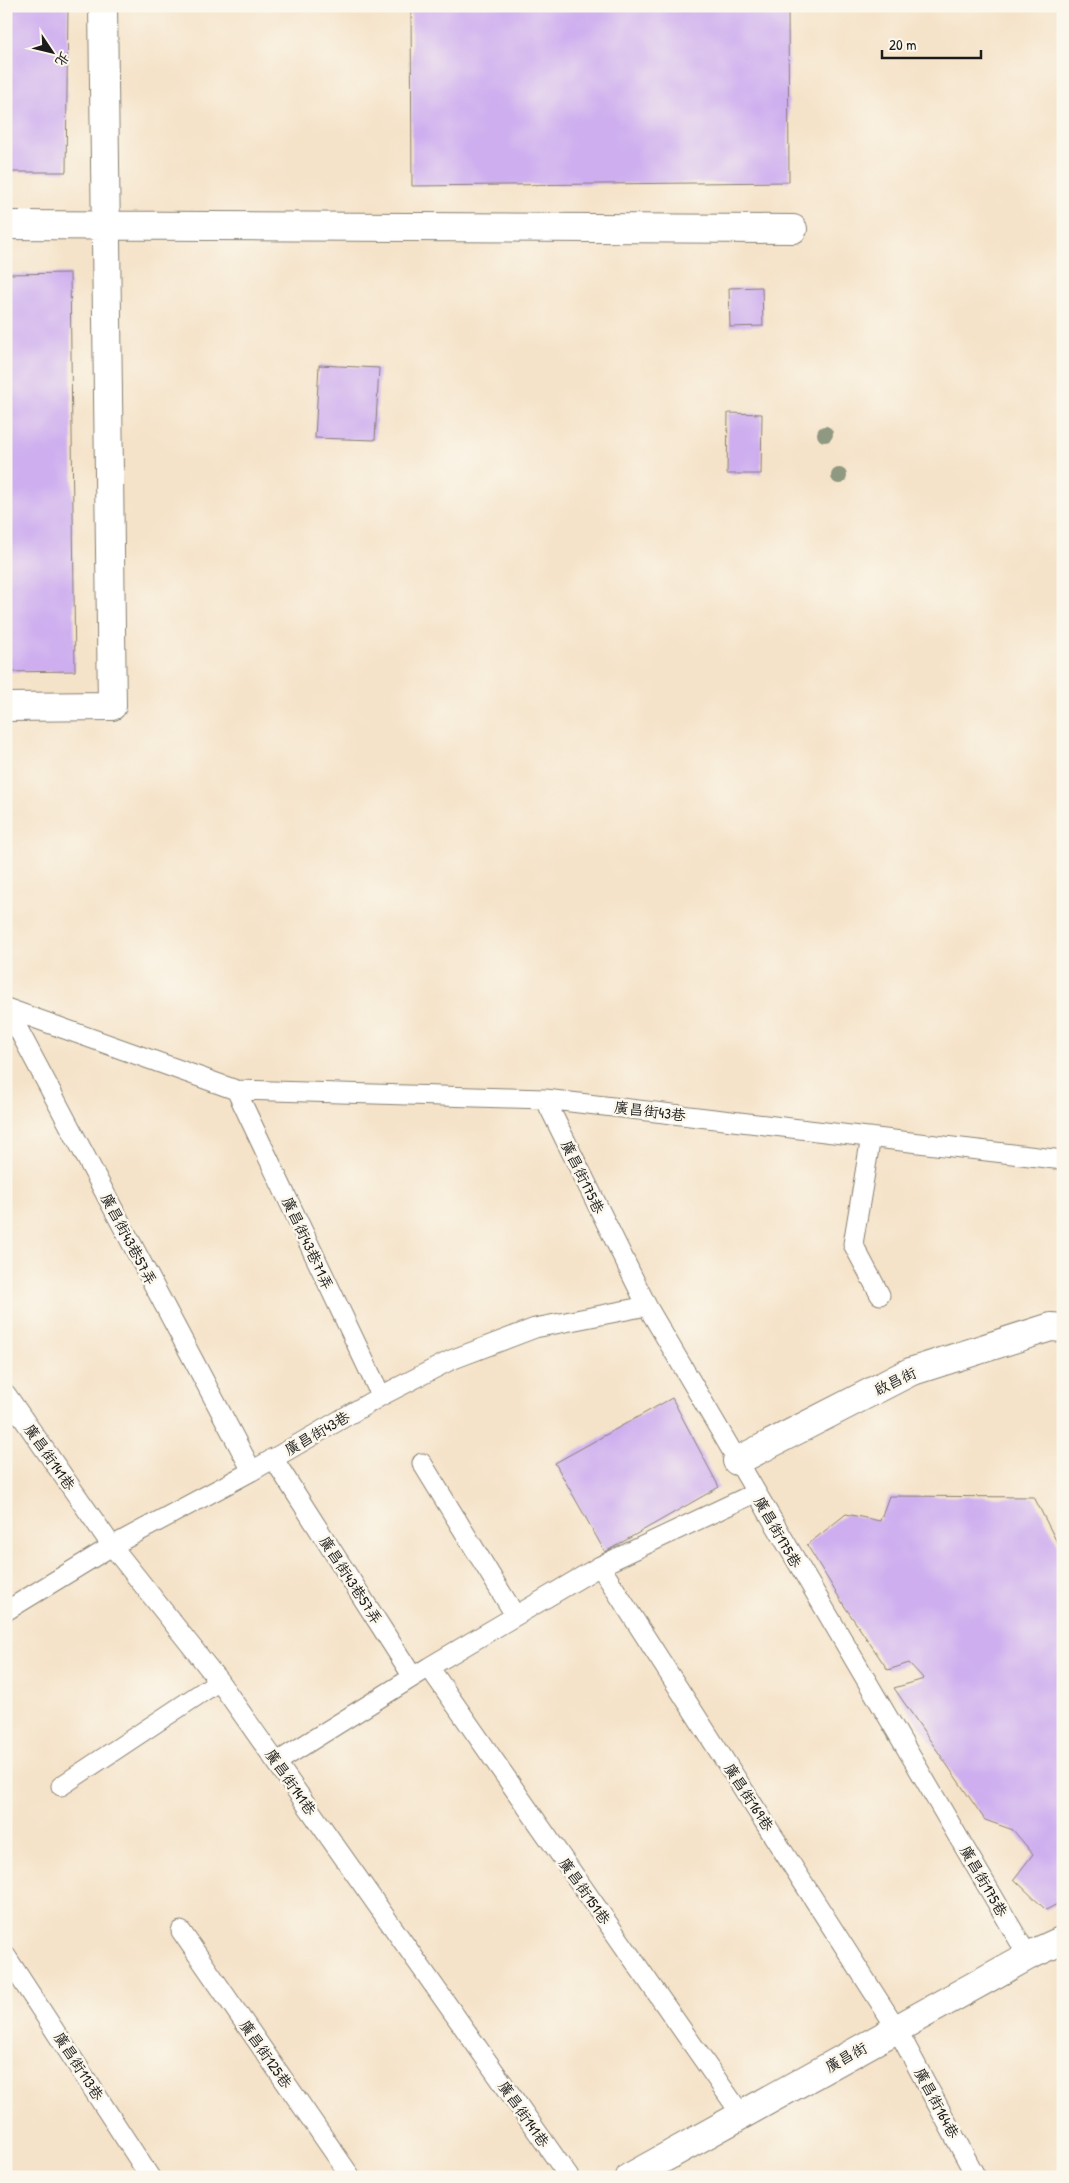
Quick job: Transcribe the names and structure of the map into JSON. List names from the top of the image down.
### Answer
{
  "streets": {
    "street": ["啟昌街", "廣昌街"],
    "lane": [
      "廣昌街43巷",
      "廣昌街175巷",
      "廣昌街43巷57弄",
      "廣昌街43巷71弄",
      "廣昌街141巷",
      "廣昌街169巷",
      "廣昌街151巷",
      "廣昌街125巷",
      "廣昌街113巷",
      "廣昌街164巷"
    ]
  },
  "crossings": [
    ["廣昌街43巷", "廣昌街175巷"],
    ["廣昌街43巷", "廣昌街43巷57弄"],
    ["廣昌街43巷", "廣昌街43巷71弄"],
    ["廣昌街43巷", "廣昌街141巷"],
    ["廣昌街175巷", "啟昌街"],
    ["廣昌街175巷", "廣昌街"],
    ["廣昌街169巷", "廣昌街"],
    ["廣昌街169巷", "廣昌街164巷"],
    ["廣昌街151巷", "廣昌街"],
    ["廣昌街", "廣昌街164巷"]
  ],
  "scale_bar": "20 m",
  "north": "bottom right"
}
